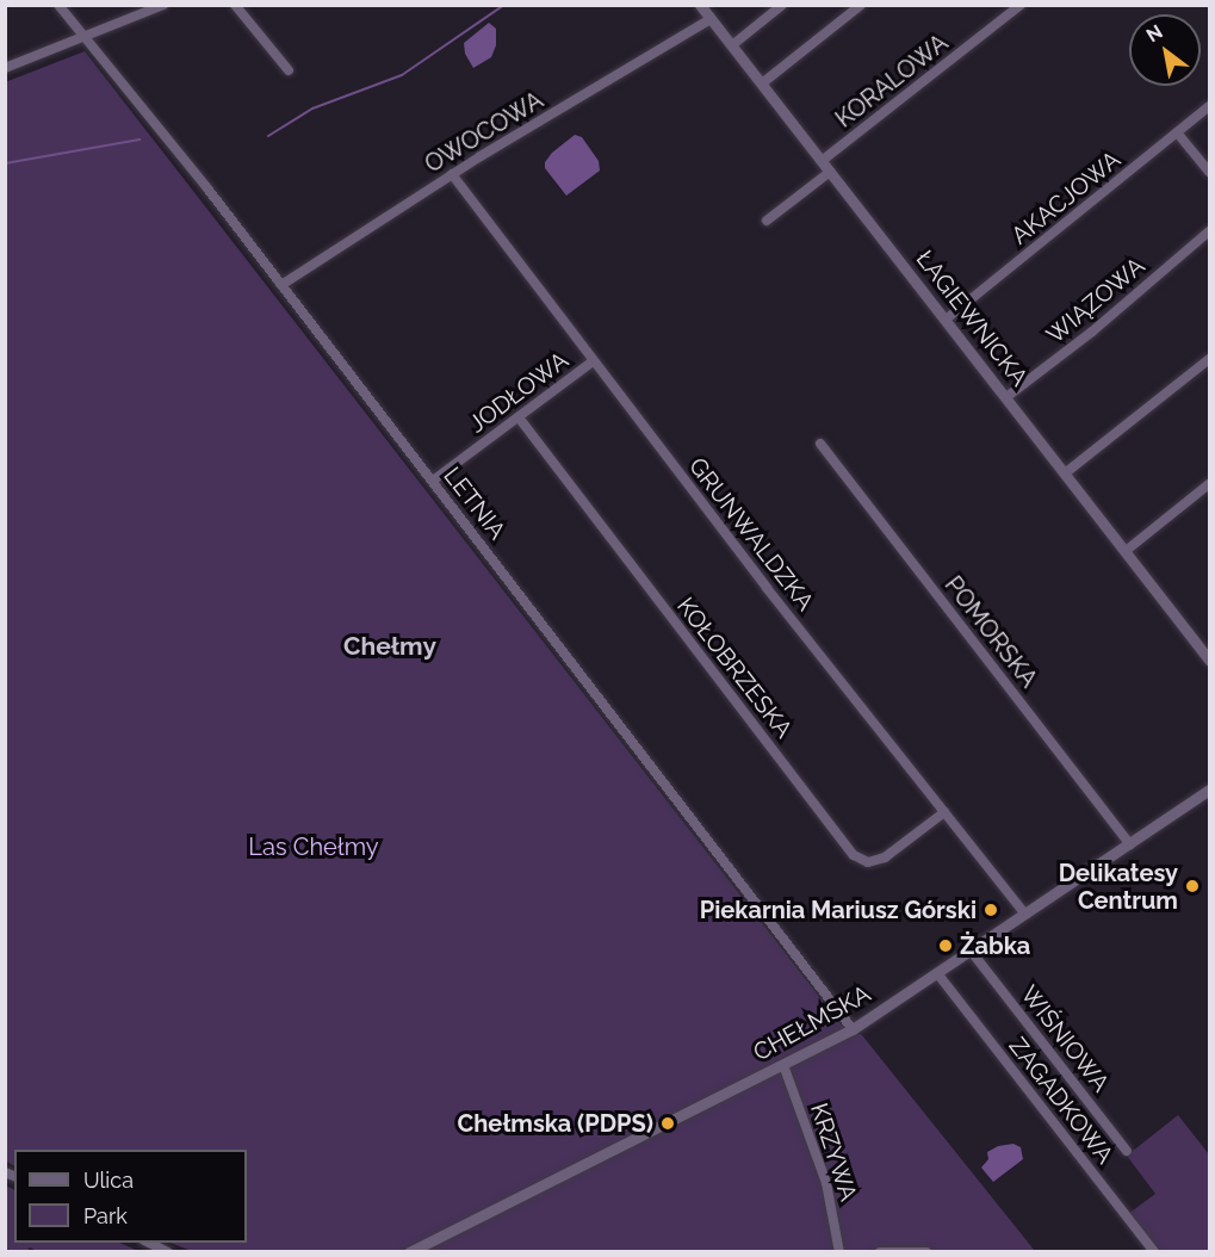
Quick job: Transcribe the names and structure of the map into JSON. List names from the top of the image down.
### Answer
{
  "streets": {
    "street": [
      "KORALOWA",
      "OWOCOWA",
      "AKACJOWA",
      "WIĄZOWA",
      "ŁAGIEWNICKA",
      "JODŁOWA",
      "LETNIA",
      "GRUNWALDZKA",
      "POMORSKA",
      "KOŁOBRZESKA",
      "CHEŁMSKA",
      "WIŚNIOWA",
      "ZAGADKOWA",
      "KRZYWA"
    ]
  },
  "crossings": [
    ["KORALOWA", "ŁAGIEWNICKA"],
    ["OWOCOWA", "ŁAGIEWNICKA"],
    ["OWOCOWA", "LETNIA"],
    ["OWOCOWA", "GRUNWALDZKA"],
    ["AKACJOWA", "ŁAGIEWNICKA"],
    ["WIĄZOWA", "ŁAGIEWNICKA"],
    ["JODŁOWA", "LETNIA"],
    ["JODŁOWA", "GRUNWALDZKA"],
    ["JODŁOWA", "KOŁOBRZESKA"],
    ["LETNIA", "CHEŁMSKA"],
    ["GRUNWALDZKA", "KOŁOBRZESKA"],
    ["GRUNWALDZKA", "CHEŁMSKA"],
    ["POMORSKA", "CHEŁMSKA"],
    ["CHEŁMSKA", "WIŚNIOWA"],
    ["CHEŁMSKA", "ZAGADKOWA"],
    ["CHEŁMSKA", "KRZYWA"]
  ],
  "districts": ["Chełmy"],
  "parks": ["Las Chełmy"],
  "places": [
    "Delikatesy Centrum",
    "Piekarnia Mariusz Górski",
    "Żabka",
    "Chełmska (PDPS)"
  ],
  "legend": ["Ulica", "Park"],
  "north": "top left"
}
